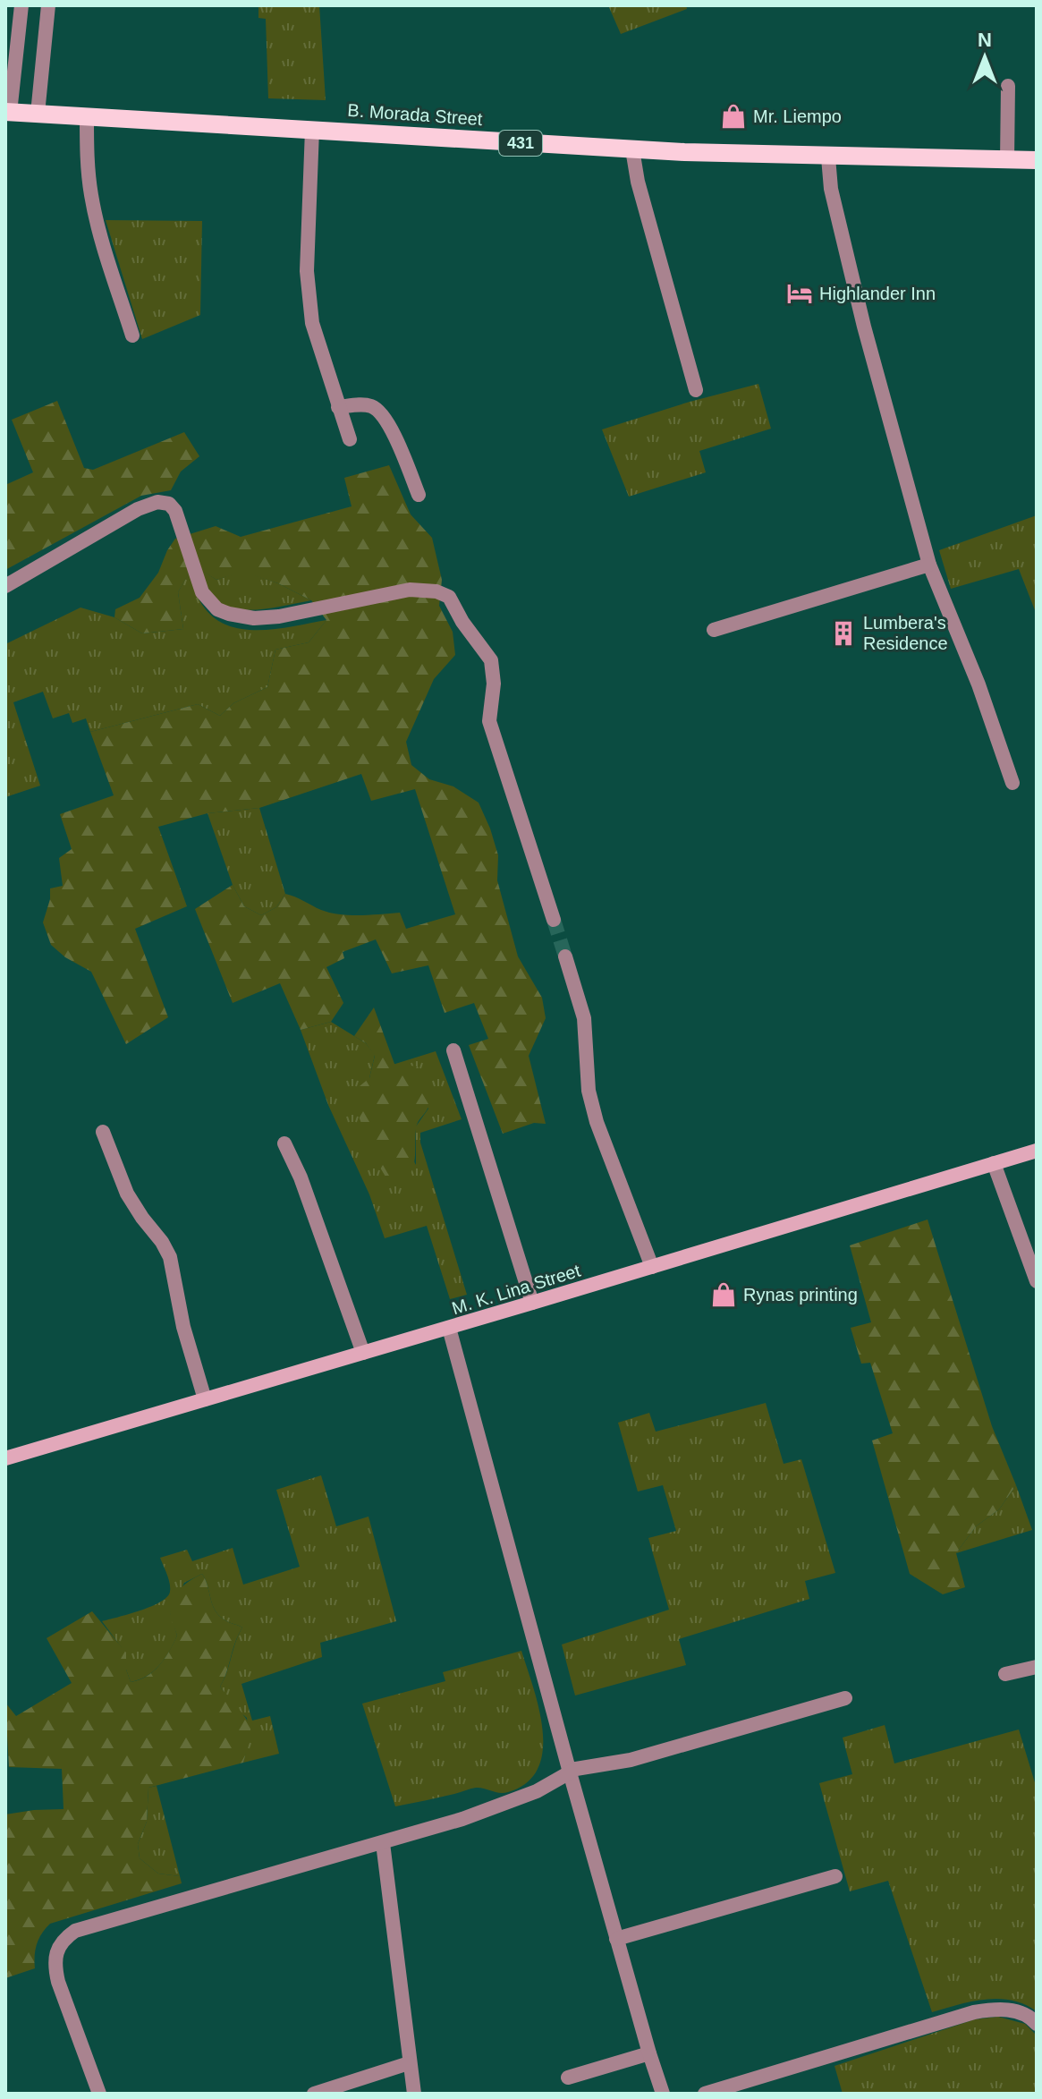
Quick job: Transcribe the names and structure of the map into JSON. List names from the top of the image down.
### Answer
{
  "streets": {
    "main road": ["B. Morada Street", "431", "M. K. Lina Street"]
  },
  "places": {
    "shop": ["Mr. Liempo", "Rynas printing"],
    "hotel": ["Highlander Inn"],
    "building": ["Lumbera's Residence"]
  },
  "north": "top"
}
